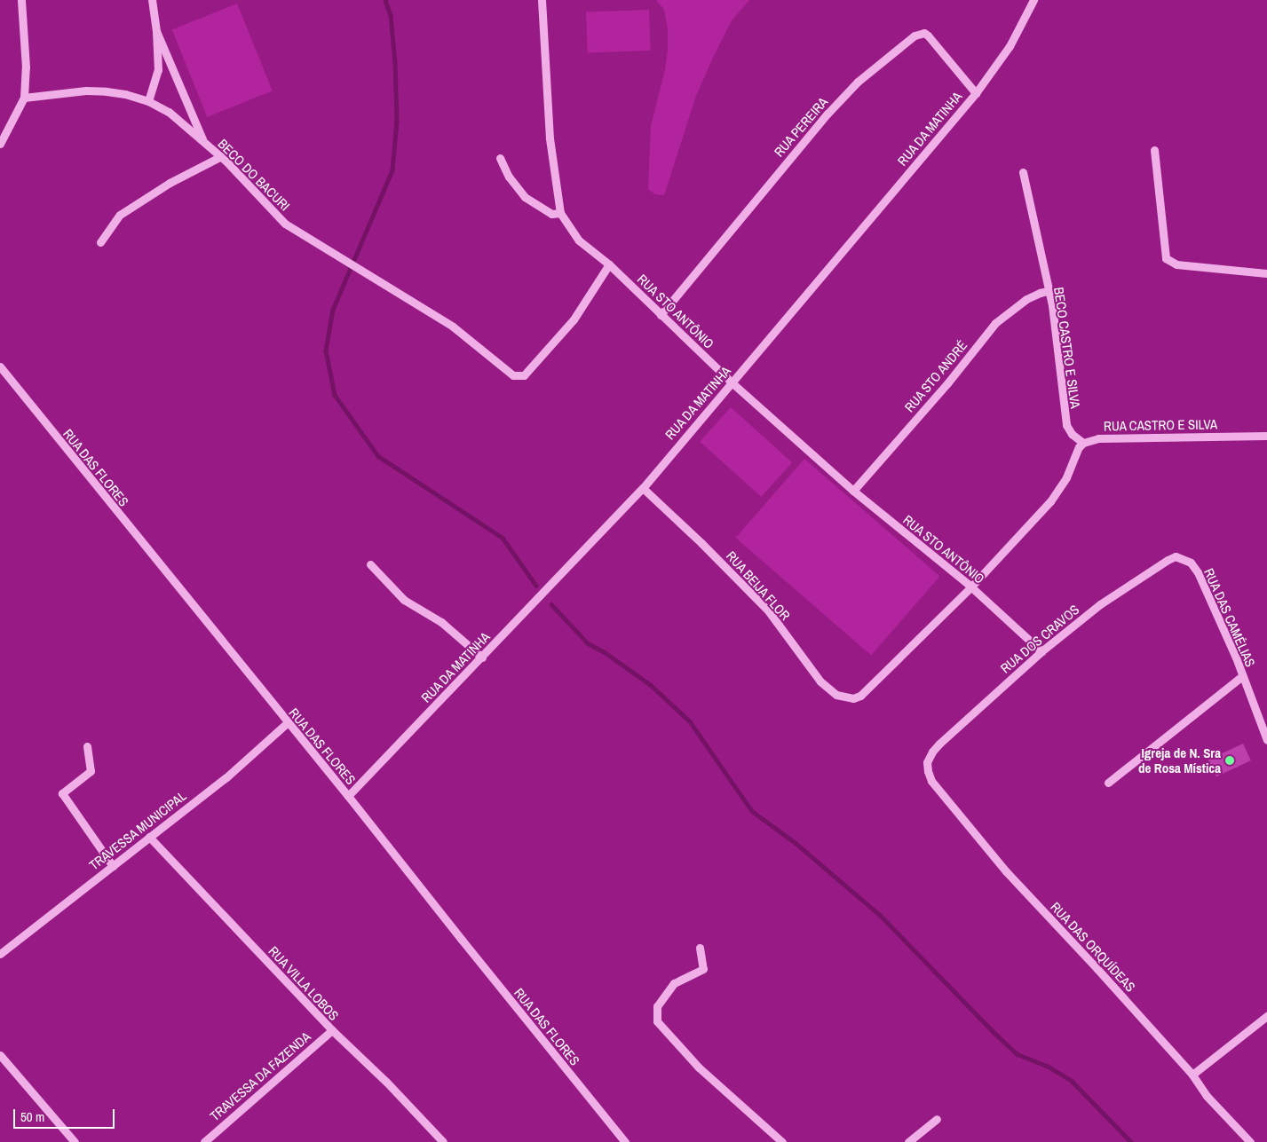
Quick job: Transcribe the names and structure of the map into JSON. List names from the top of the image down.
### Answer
{
  "streets": {
    "street": [
      "RUA PEREIRA",
      "RUA DA MATINHA",
      "BECO DO BACURI",
      "RUA STO ANTÔNIO",
      "BECO CASTRO E SILVA",
      "RUA STO ANDRÉ",
      "RUA CASTRO E SILVA",
      "RUA DAS FLORES",
      "RUA BEIJA FLOR",
      "RUA DAS CAMÉLIAS",
      "RUA DOS CRAVOS",
      "TRAVESSA MUNICIPAL",
      "RUA DAS ORQUÍDEAS",
      "RUA VILLA LOBOS",
      "TRAVESSA DA FAZENDA"
    ]
  },
  "crossings": [
    ["RUA PEREIRA", "RUA DA MATINHA"],
    ["RUA PEREIRA", "RUA STO ANTÔNIO"],
    ["RUA DA MATINHA", "RUA STO ANTÔNIO"],
    ["RUA DA MATINHA", "RUA DAS FLORES"],
    ["RUA DA MATINHA", "RUA BEIJA FLOR"],
    ["BECO DO BACURI", "RUA STO ANTÔNIO"],
    ["RUA STO ANTÔNIO", "RUA STO ANDRÉ"],
    ["RUA STO ANTÔNIO", "RUA BEIJA FLOR"],
    ["RUA STO ANTÔNIO", "RUA DOS CRAVOS"],
    ["BECO CASTRO E SILVA", "RUA STO ANDRÉ"],
    ["BECO CASTRO E SILVA", "RUA CASTRO E SILVA"],
    ["RUA DAS FLORES", "TRAVESSA MUNICIPAL"],
    ["RUA DAS CAMÉLIAS", "RUA DOS CRAVOS"],
    ["RUA DOS CRAVOS", "RUA DAS ORQUÍDEAS"],
    ["TRAVESSA MUNICIPAL", "RUA VILLA LOBOS"],
    ["RUA VILLA LOBOS", "TRAVESSA DA FAZENDA"]
  ],
  "places": ["Igreja de N. Sra de Rosa Mística"],
  "scale_bar": "50 m"
}
